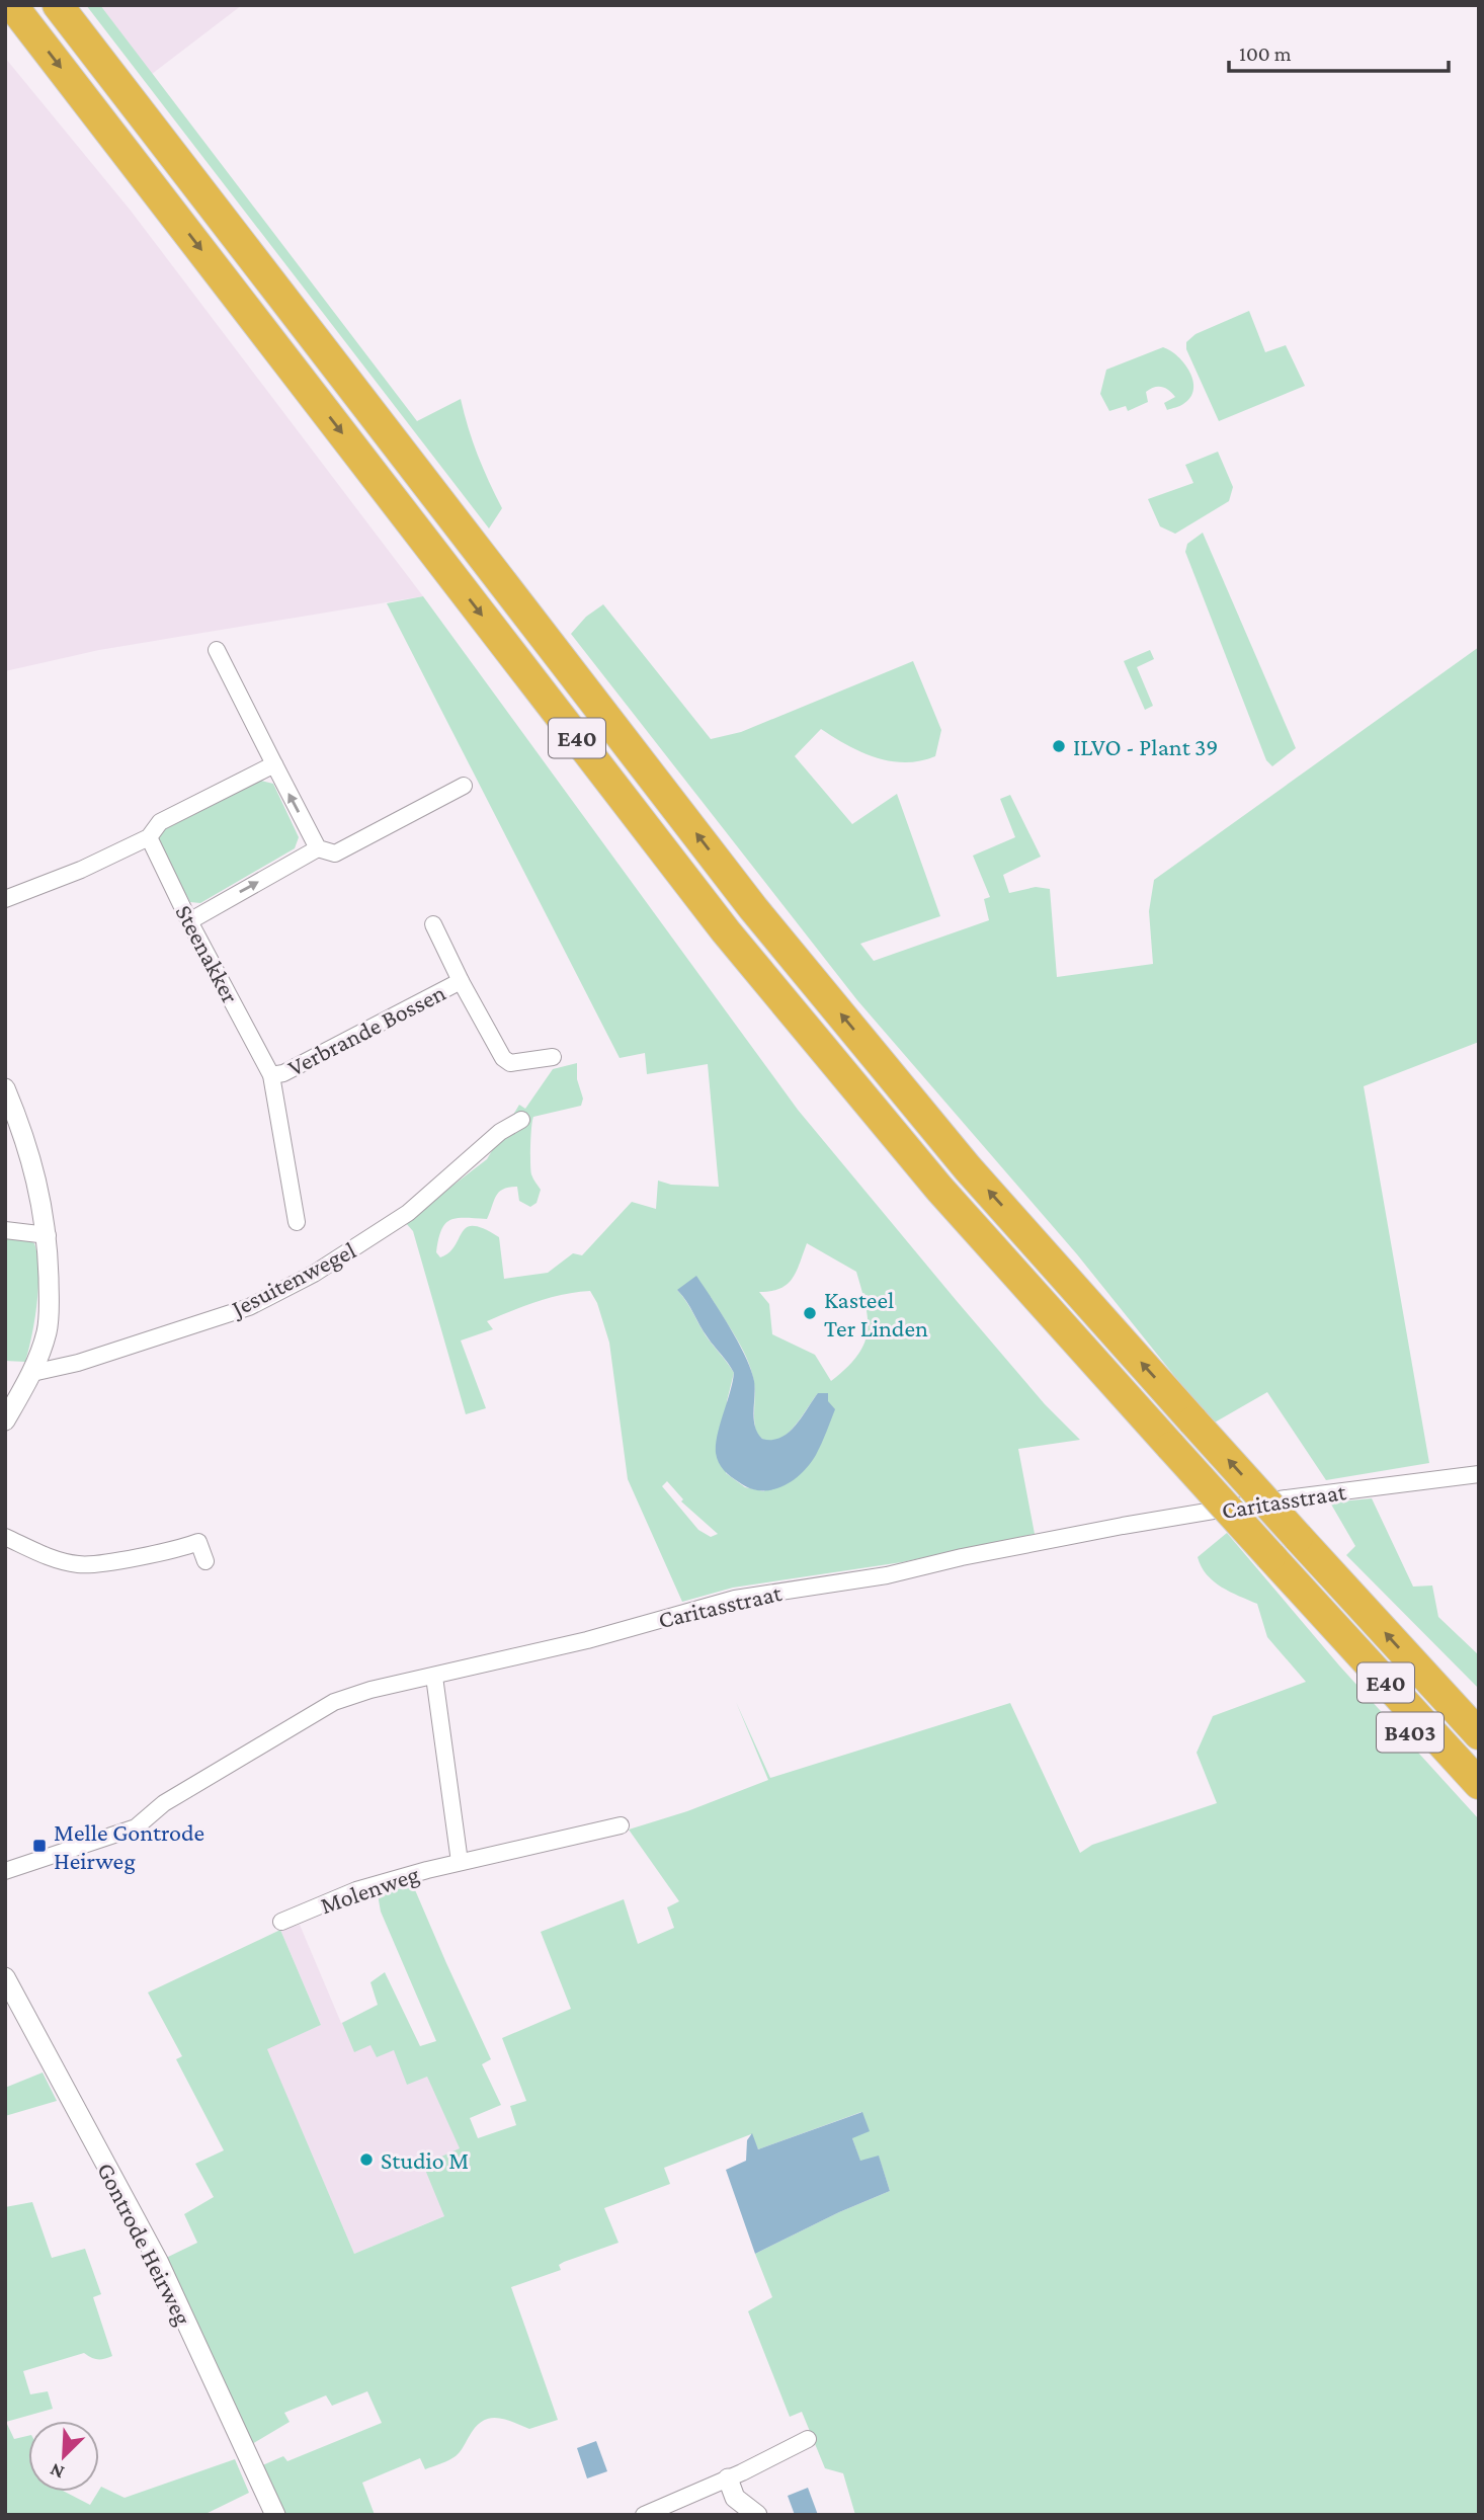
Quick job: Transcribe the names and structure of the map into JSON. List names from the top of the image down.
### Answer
{
  "streets": {
    "highway": ["E40", "B403"],
    "street": [
      "Steenakker",
      "Verbrande Bossen",
      "Jesuitenwegel",
      "Caritasstraat",
      "Molenweg",
      "Gontrode Heirweg"
    ]
  },
  "crossings": [
    ["E40", "B403"],
    ["Steenakker", "Verbrande Bossen"]
  ],
  "places": {
    "other": ["ILVO - Plant 39", "Kasteel Ter Linden", "Studio M"],
    "transit": ["Melle Gontrode Heirweg"]
  },
  "scale_bar": "100 m",
  "north": "bottom left"
}
